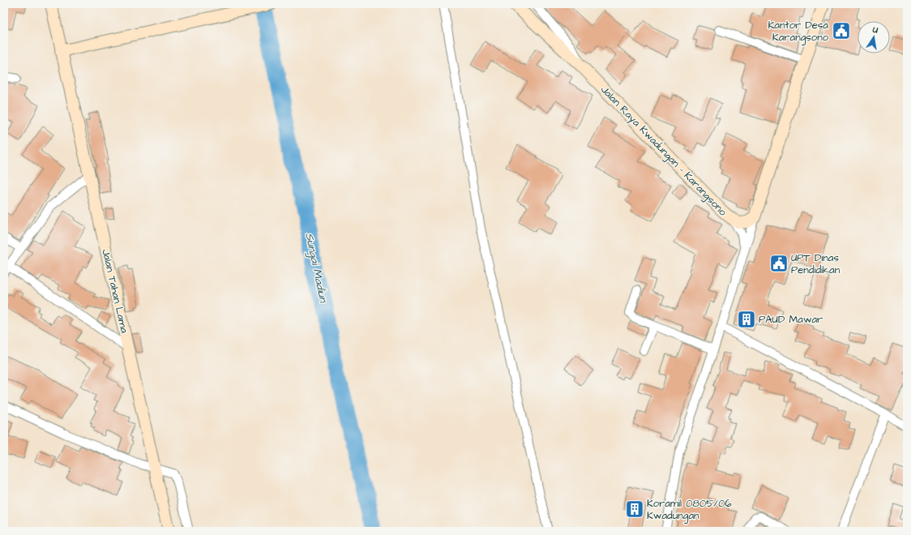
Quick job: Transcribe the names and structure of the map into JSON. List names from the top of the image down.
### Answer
{
  "streets": {
    "main road": ["Jalan Raya Kwadungan - Karangsono", "Jalan Tahan Lama"]
  },
  "water": ["Sungai Madiun"],
  "places": {
    "public building": ["Kantor Desa Karangsono", "UPT Dinas Pendidikan"],
    "building": ["PAUD Mawar", "Koramil 0805/06 Kwadungan"]
  },
  "north": "top"
}
